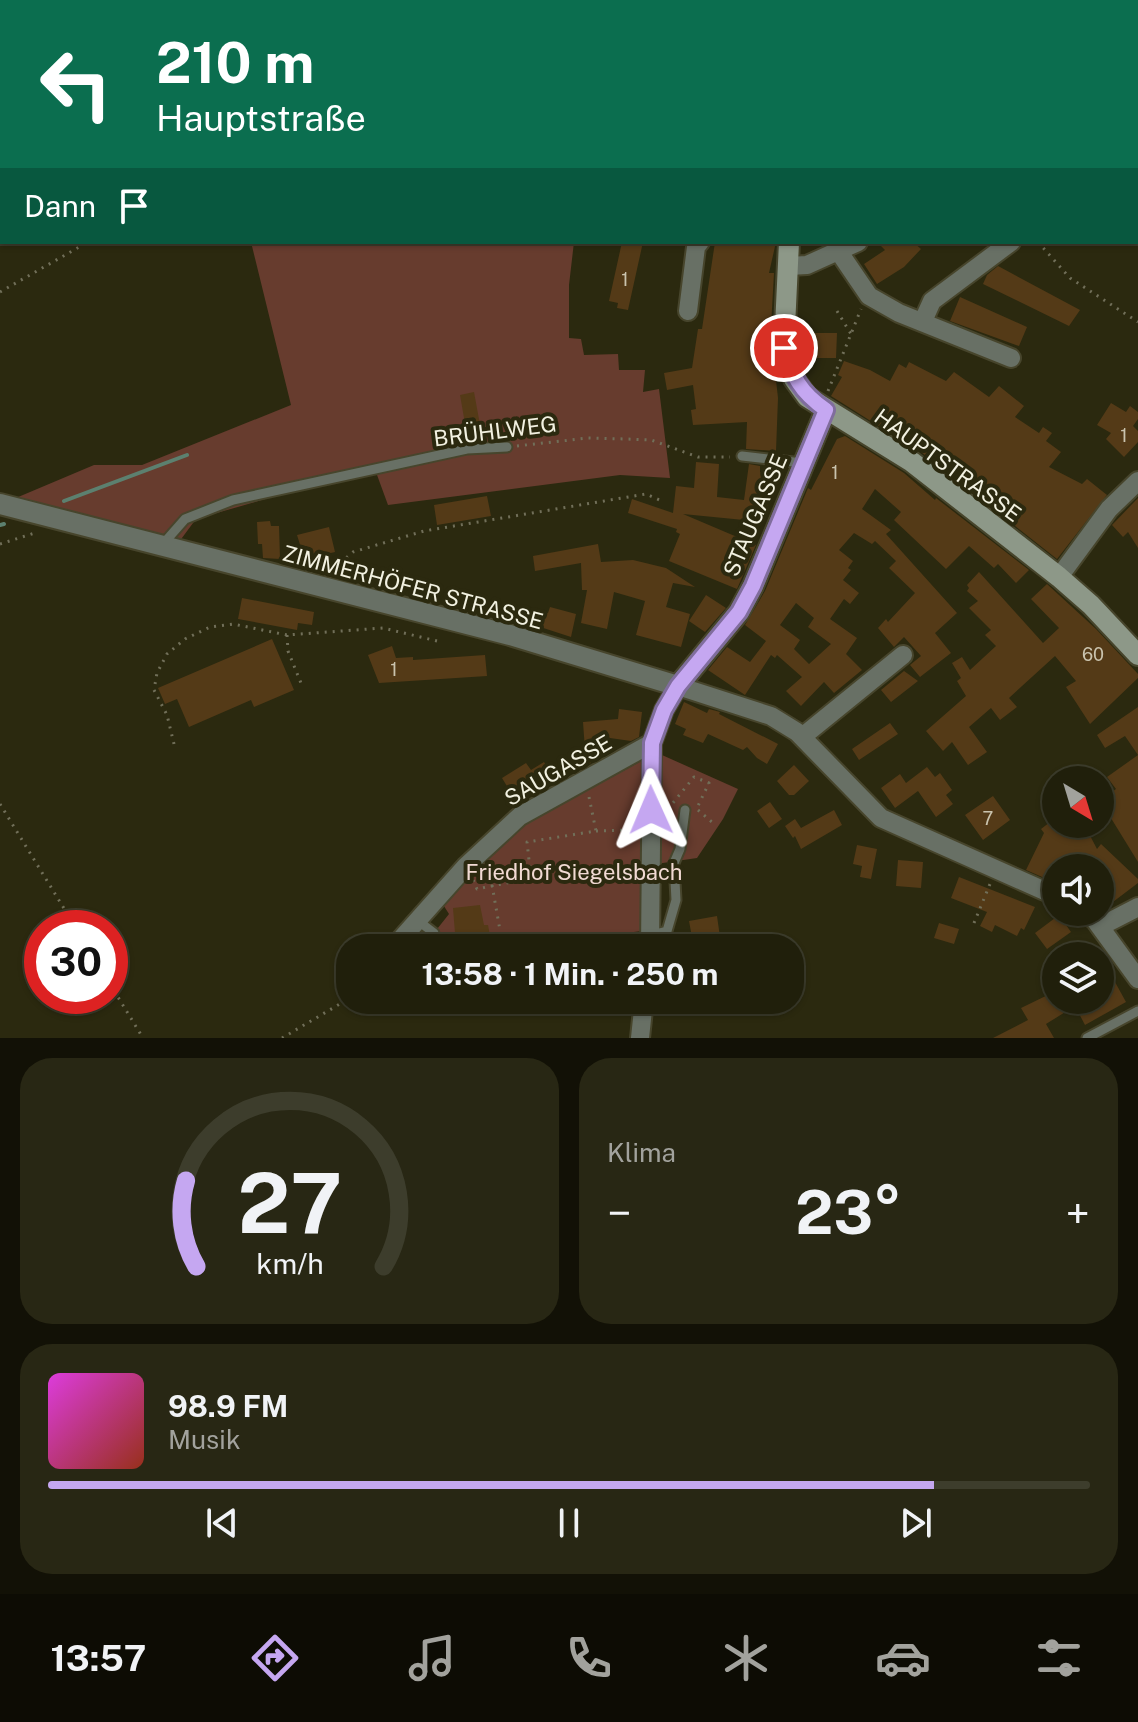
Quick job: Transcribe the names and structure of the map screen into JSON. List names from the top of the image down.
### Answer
{
  "streets": {
    "main road": ["HAUPTSTRASSE"],
    "street": ["STAUGASSE", "ZIMMERHÖFER STRASSE", "SAUGASSE"],
    "lane": ["BRÜHLWEG"]
  },
  "crossings": [
    ["BRÜHLWEG", "ZIMMERHÖFER STRASSE"],
    ["HAUPTSTRASSE", "STAUGASSE"],
    ["STAUGASSE", "ZIMMERHÖFER STRASSE"],
    ["STAUGASSE", "SAUGASSE"]
  ],
  "parks": ["Friedhof Siegelsbach"],
  "house_numbers": [
    "1",
    "1",
    "1",
    "60",
    "1",
    "7"
  ],
  "north": "bottom right",
  "page": {
    "turn": ["210 m", "Hauptstraße"],
    "then": "Dann",
    "limit": "30",
    "trip": "13:58 · 1 Min. · 250 m",
    "tile": "Klima",
    "heat": ["−", "23°", "+"],
    "song": ["98.9 FM", "Musik"],
    "tabs": "13:57",
    "gauge": ["27", "km/h"]
  }
}
